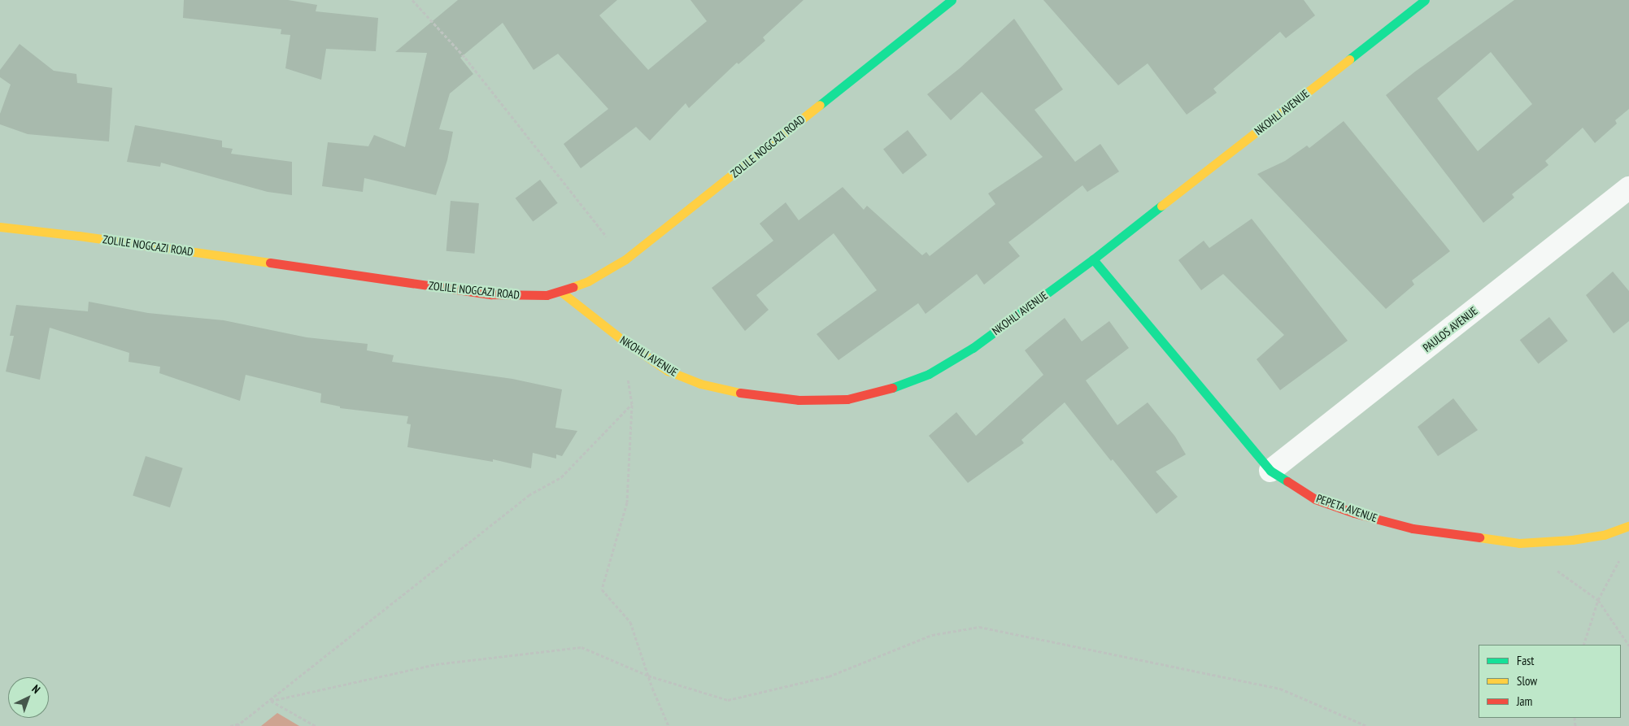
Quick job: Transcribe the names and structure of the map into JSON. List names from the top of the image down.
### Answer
{
  "streets": {
    "street": [
      "NKOHLI AVENUE",
      "ZOLILE NOGCAZI ROAD",
      "PAULOS AVENUE",
      "PEPETA AVENUE"
    ]
  },
  "crossings": [
    ["NKOHLI AVENUE", "ZOLILE NOGCAZI ROAD"],
    ["NKOHLI AVENUE", "PEPETA AVENUE"],
    ["PAULOS AVENUE", "PEPETA AVENUE"]
  ],
  "legend": ["Fast", "Slow", "Jam"],
  "north": "top right"
}
